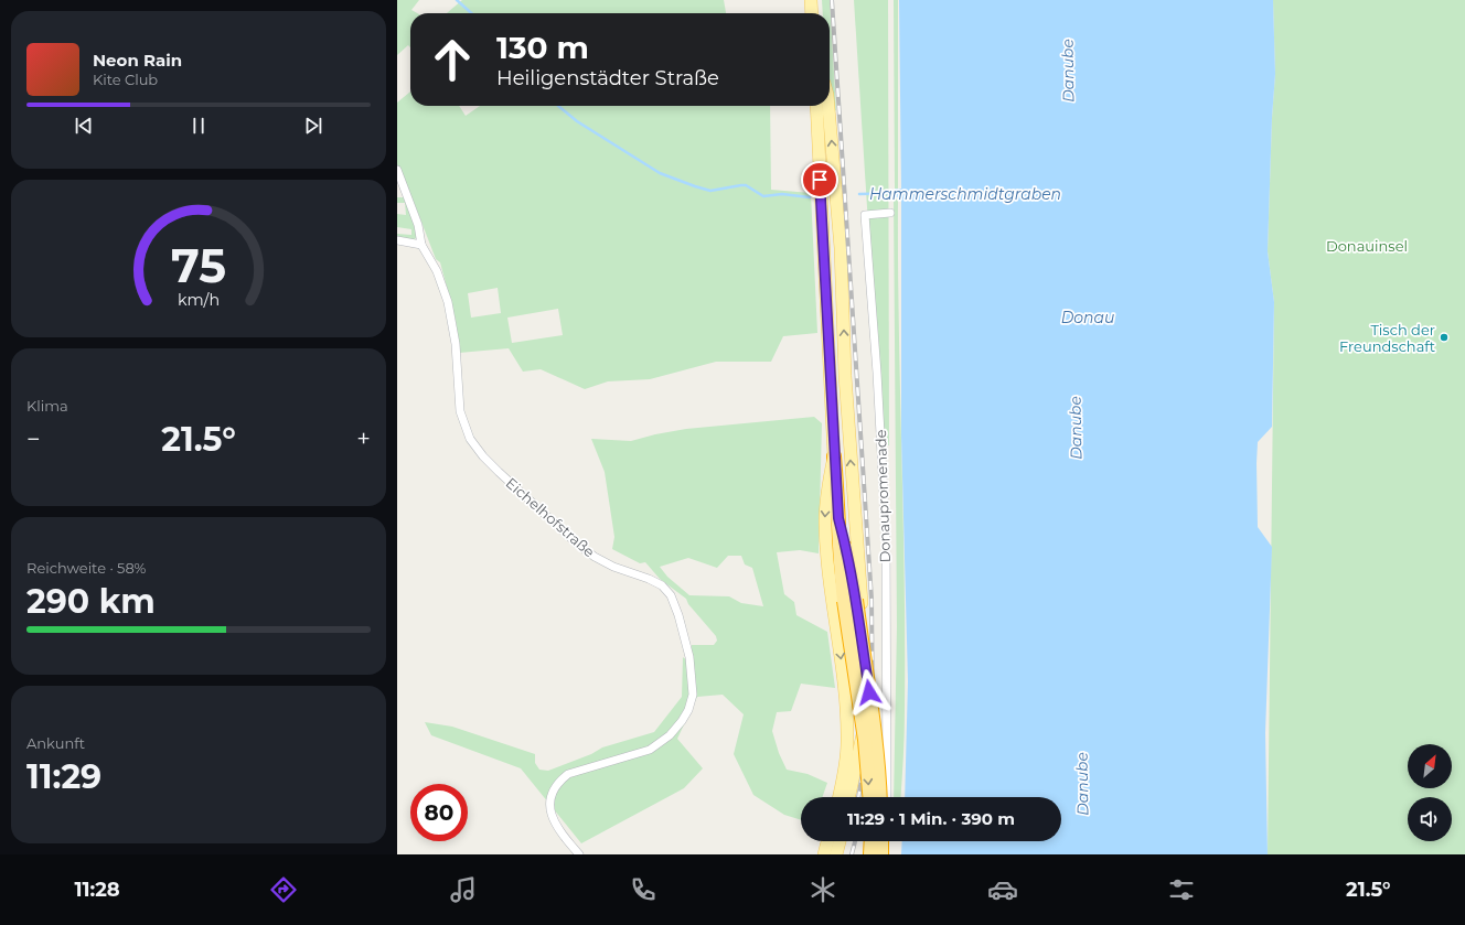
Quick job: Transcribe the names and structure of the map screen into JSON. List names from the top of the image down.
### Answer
{
  "streets": {
    "street": ["Donaupromenade", "Eichelhofstraße"]
  },
  "water": ["Danube", "Hammerschmidtgraben", "Donau"],
  "parks": ["Donauinsel"],
  "places": ["Tisch der Freundschaft"],
  "north": "top right",
  "page": {
    "turn": ["130 m", "Heiligenstädter Straße"],
    "song": ["Neon Rain", "Kite Club"],
    "tile": [
      "Klima",
      ["Reichweite · 58%", "290 km"],
      ["Ankunft", "11:29"]
    ],
    "heat": ["−", "21.5°", "+"],
    "limit": "80",
    "trip": "11:29 · 1 Min. · 390 m",
    "tabs": ["11:28", "21.5°"],
    "gauge": ["75", "km/h"]
  }
}
